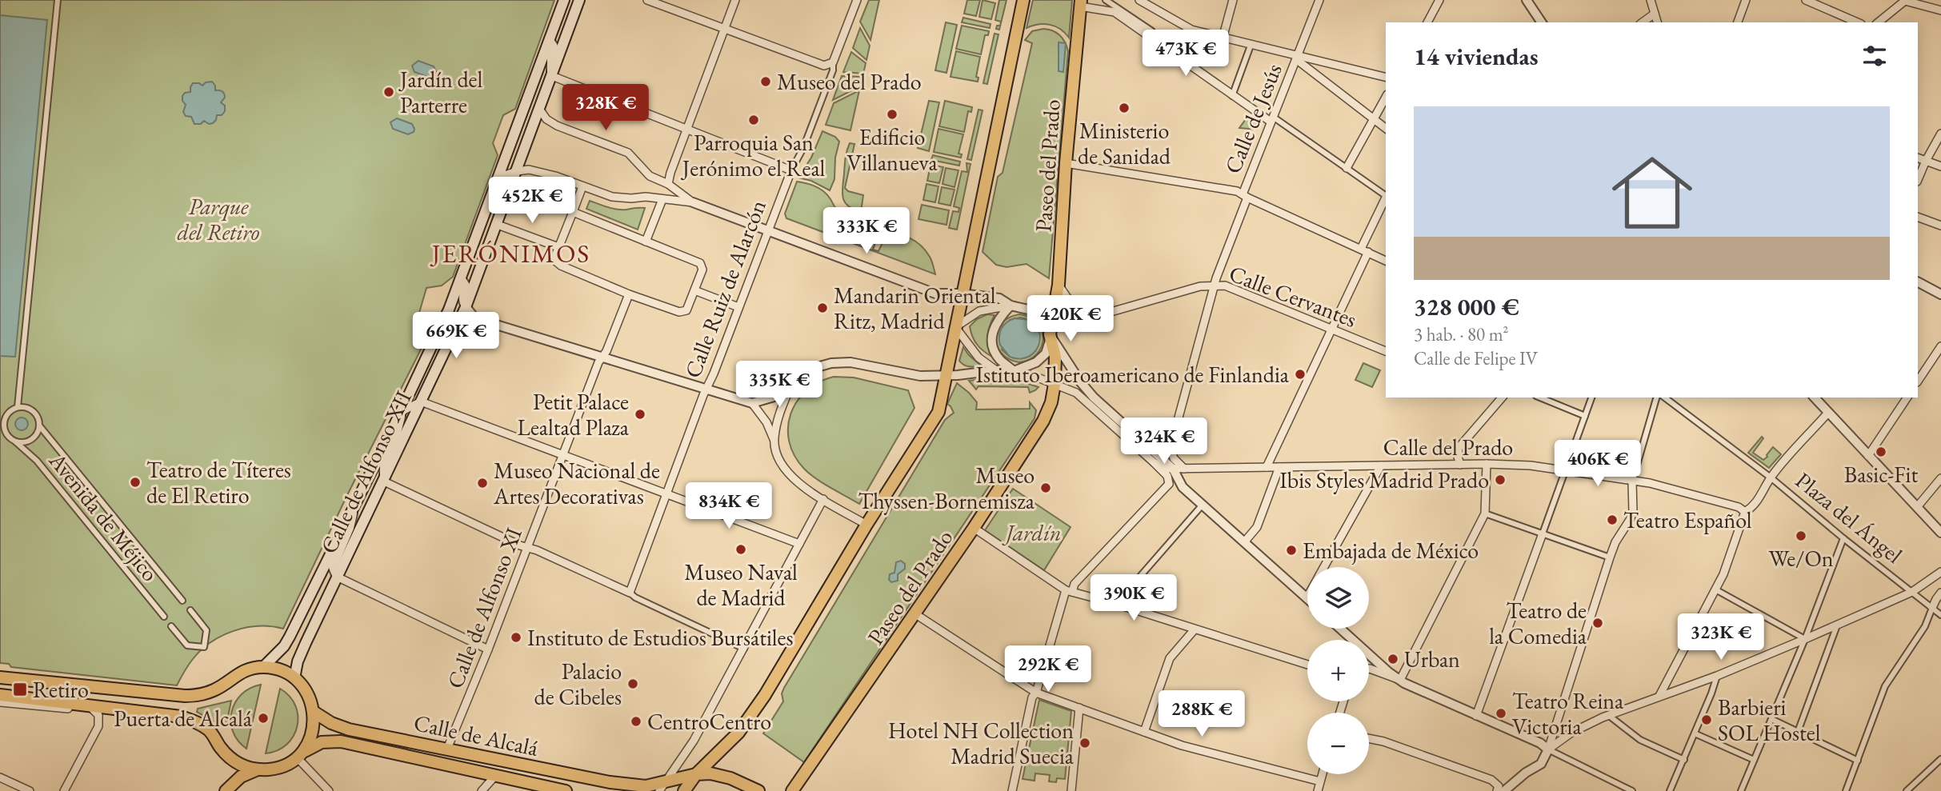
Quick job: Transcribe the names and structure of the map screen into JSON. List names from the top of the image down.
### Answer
{
  "streets": {
    "main road": ["Paseo del Prado", "Calle de Alfonso XII", "Calle de Alcalá"],
    "street": [
      "Calle de Jesús",
      "Calle Ruiz de Alarcón",
      "Calle Cervantes",
      "Calle del Prado",
      "Avenida de Méjico",
      "Plaza del Ángel",
      "Calle de Alfonso XI"
    ]
  },
  "crossings": [
    ["Calle de Jesús", "Calle Cervantes"],
    ["Paseo del Prado", "Calle Cervantes"],
    ["Calle del Prado", "Plaza del Ángel"],
    ["Calle de Alfonso XI", "Calle de Alcalá"]
  ],
  "districts": ["JERÓNIMOS"],
  "parks": ["Parque del Retiro", "Jardín"],
  "places": {
    "other": [
      "Museo del Prado",
      "Jardín del Parterre",
      "Ministerio de Sanidad",
      "Edificio Villanueva",
      "Parroquia San Jerónimo el Real",
      "Mandarin Oriental Ritz, Madrid",
      "Istituto Iberoamericano de Finlandia",
      "Petit Palace Lealtad Plaza",
      "Basic-Fit",
      "Ibis Styles Madrid Prado",
      "Teatro de Títeres de El Retiro",
      "Museo Nacional de Artes Decorativas",
      "Museo Thyssen-Bornemisza",
      "Teatro Español",
      "We/On",
      "Museo Naval de Madrid",
      "Embajada de México",
      "Teatro de la Comedia",
      "Instituto de Estudios Bursátiles",
      "Urban",
      "Palacio de Cibeles",
      "Teatro Reina Victoria",
      "Puerta de Alcalá",
      "Barbieri SOL Hostel",
      "CentroCentro",
      "Hotel NH Collection Madrid Suecia"
    ],
    "transit": ["Retiro"]
  },
  "page": {
    "heading": "14 viviendas",
    "price": [
      "473K €",
      "328K €",
      "452K €",
      "333K €",
      "420K €",
      "669K €",
      "335K €",
      "324K €",
      "406K €",
      "834K €",
      "390K €",
      "323K €",
      "292K €",
      "288K €"
    ],
    "list": [
      {
        "name": "328 000 €",
        "note": "3 hab. · 80 m² · Calle de Felipe IV"
      }
    ],
    "map_buttons": ["+", "−"]
  }
}
